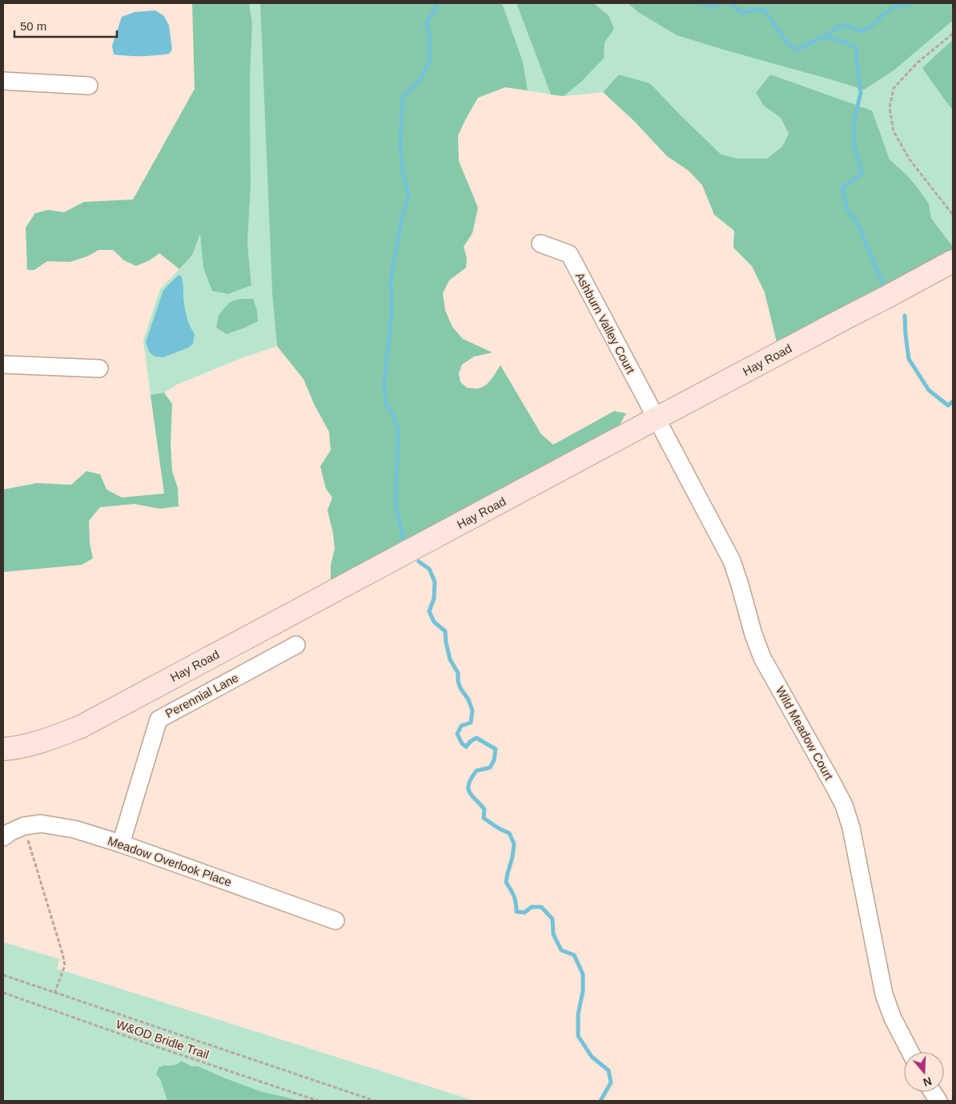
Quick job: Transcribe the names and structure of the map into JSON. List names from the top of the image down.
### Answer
{
  "streets": {
    "street": [
      "Ashburn Valley Court",
      "Hay Road",
      "Perennial Lane",
      "Wild Meadow Court",
      "Meadow Overlook Place"
    ],
    "path": ["W&OD Bridle Trail"]
  },
  "crossings": [
    ["Ashburn Valley Court", "Hay Road"],
    ["Ashburn Valley Court", "Wild Meadow Court"],
    ["Hay Road", "Wild Meadow Court"],
    ["Perennial Lane", "Meadow Overlook Place"]
  ],
  "scale_bar": "50 m",
  "north": "bottom"
}
